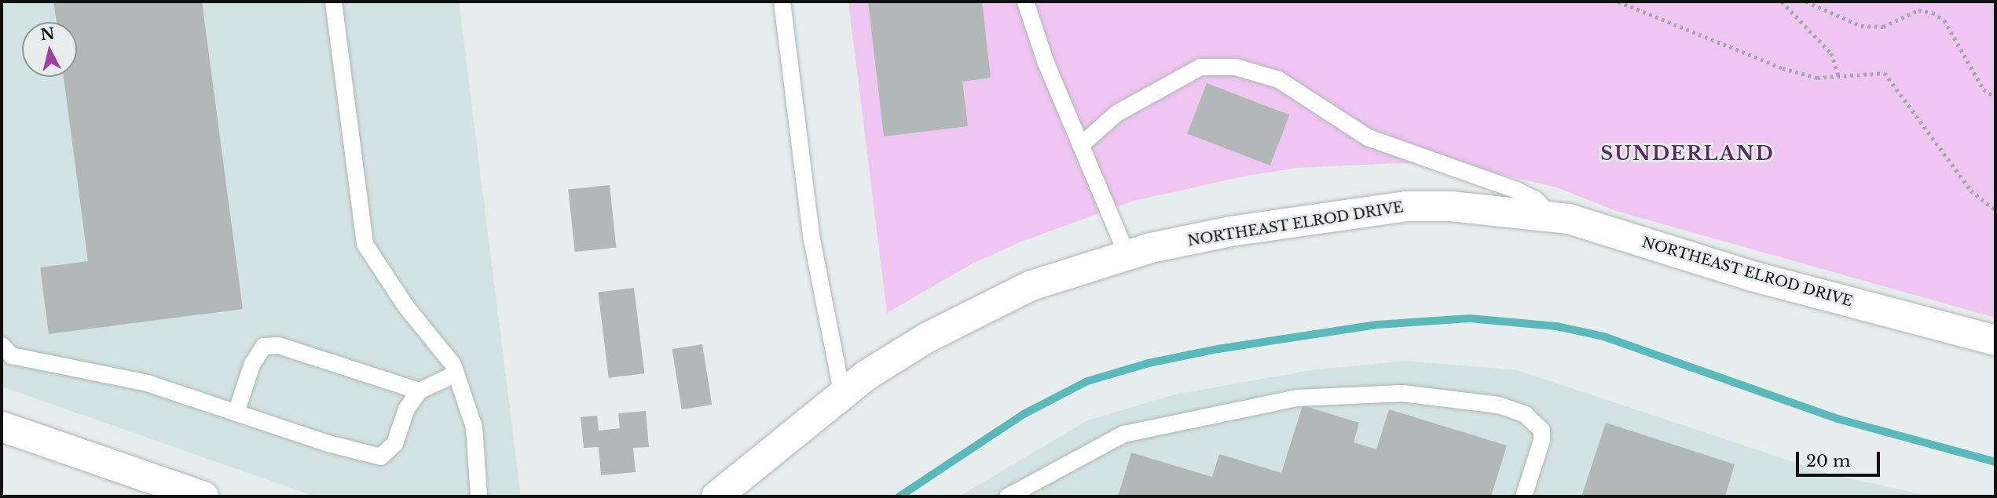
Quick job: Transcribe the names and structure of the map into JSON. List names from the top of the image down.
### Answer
{
  "streets": {
    "street": ["NORTHEAST ELROD DRIVE"]
  },
  "districts": ["SUNDERLAND"],
  "scale_bar": "20 m",
  "north": "top"
}
